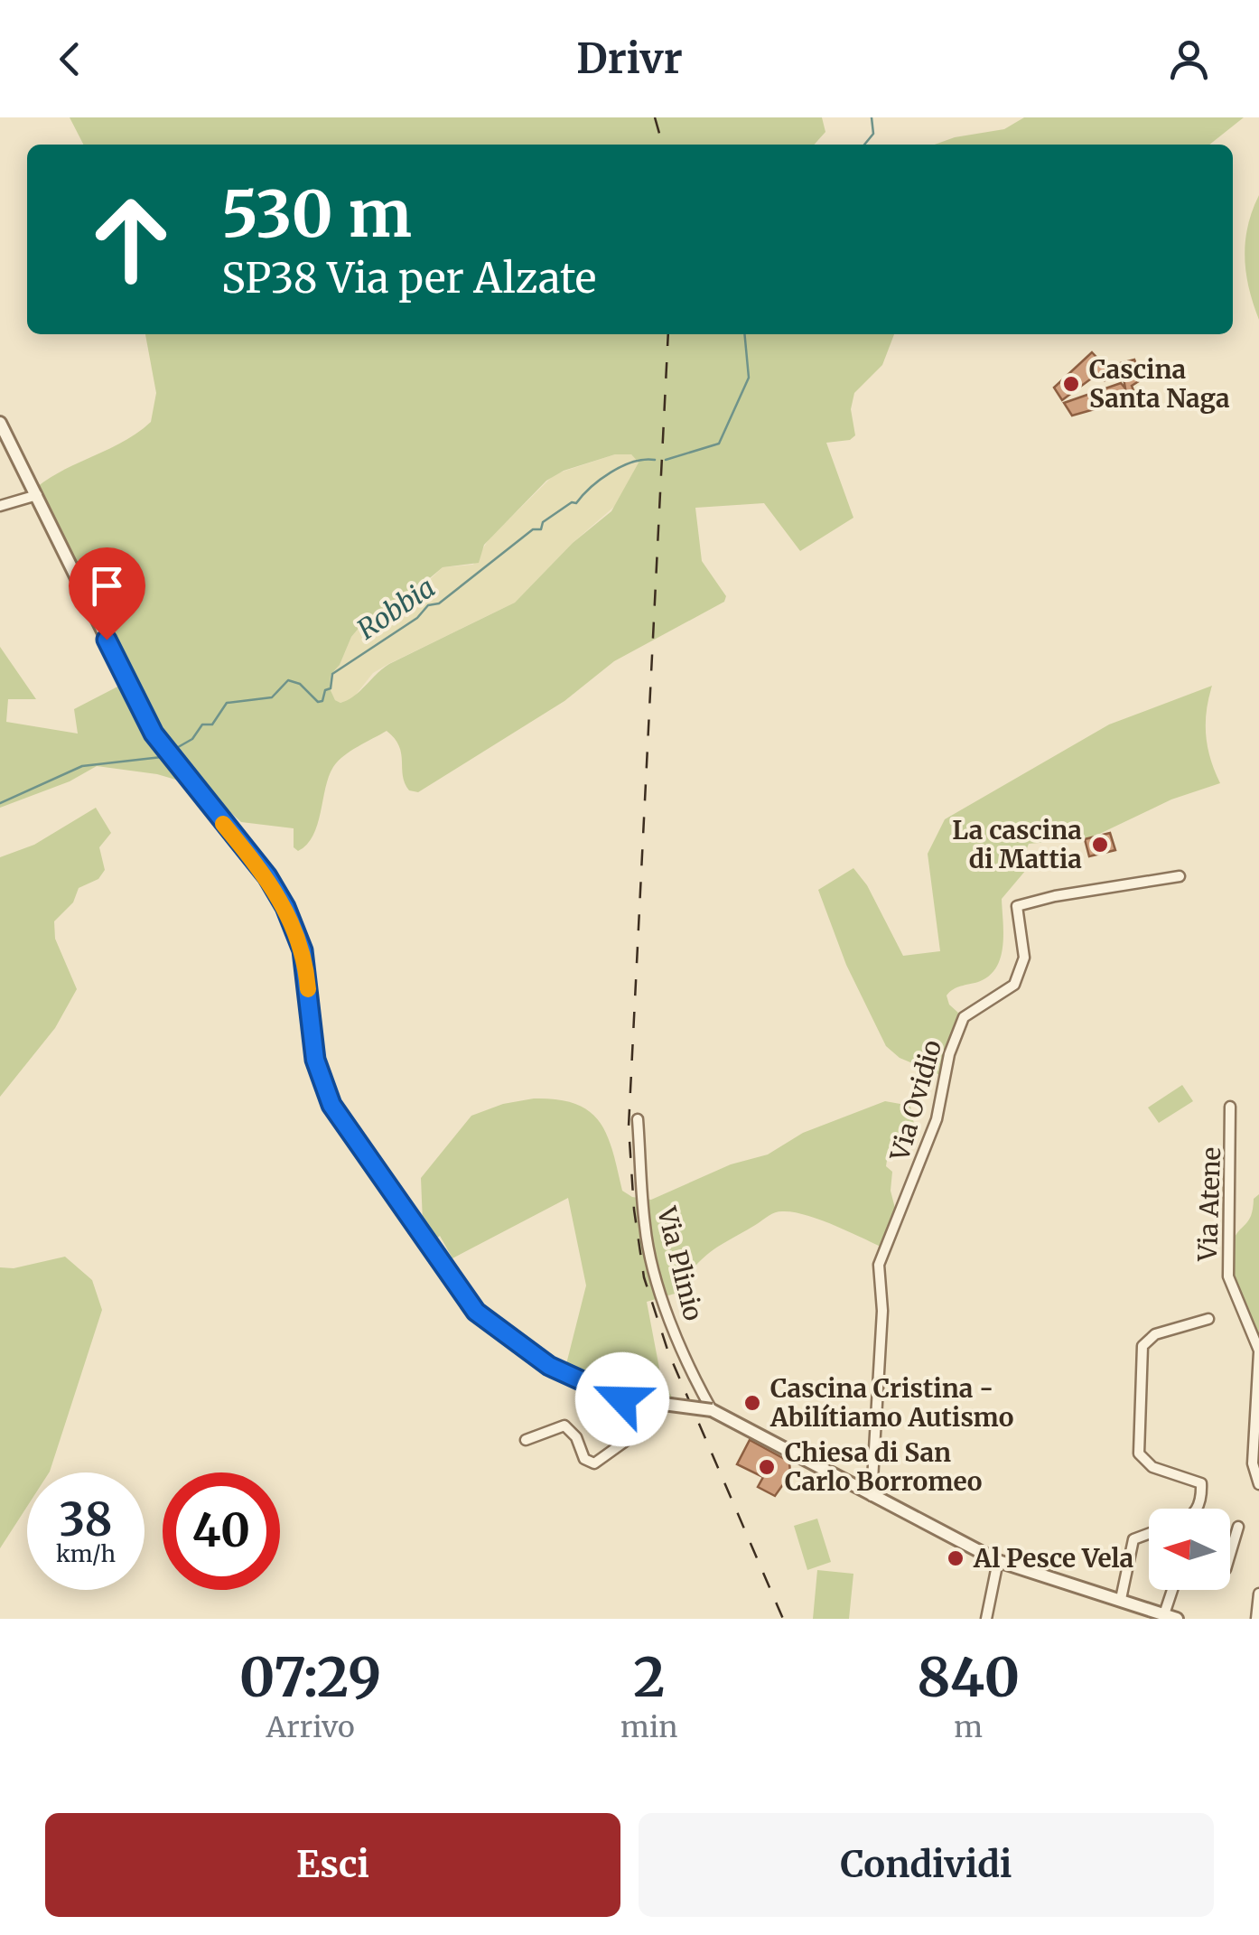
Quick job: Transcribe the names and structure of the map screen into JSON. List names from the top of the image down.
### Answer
{
  "streets": {
    "street": ["Via Ovidio", "Via Atene", "Via Plinio"]
  },
  "water": ["Robbia"],
  "places": [
    "Cascina Santa Naga",
    "La cascina di Mattia",
    "Cascina Cristina - Abilítiamo Autismo",
    "Chiesa di San Carlo Borromeo",
    "Al Pesce Vela"
  ],
  "north": "left",
  "page": {
    "header": "Drivr",
    "turn": ["530 m", "SP38 Via per Alzate"],
    "speed": "38 km/h",
    "limit": "40",
    "eta": [
      "07:29",
      "Arrivo",
      "2",
      "min",
      "840",
      "m"
    ],
    "buttons": ["Esci", "Condividi"]
  }
}
